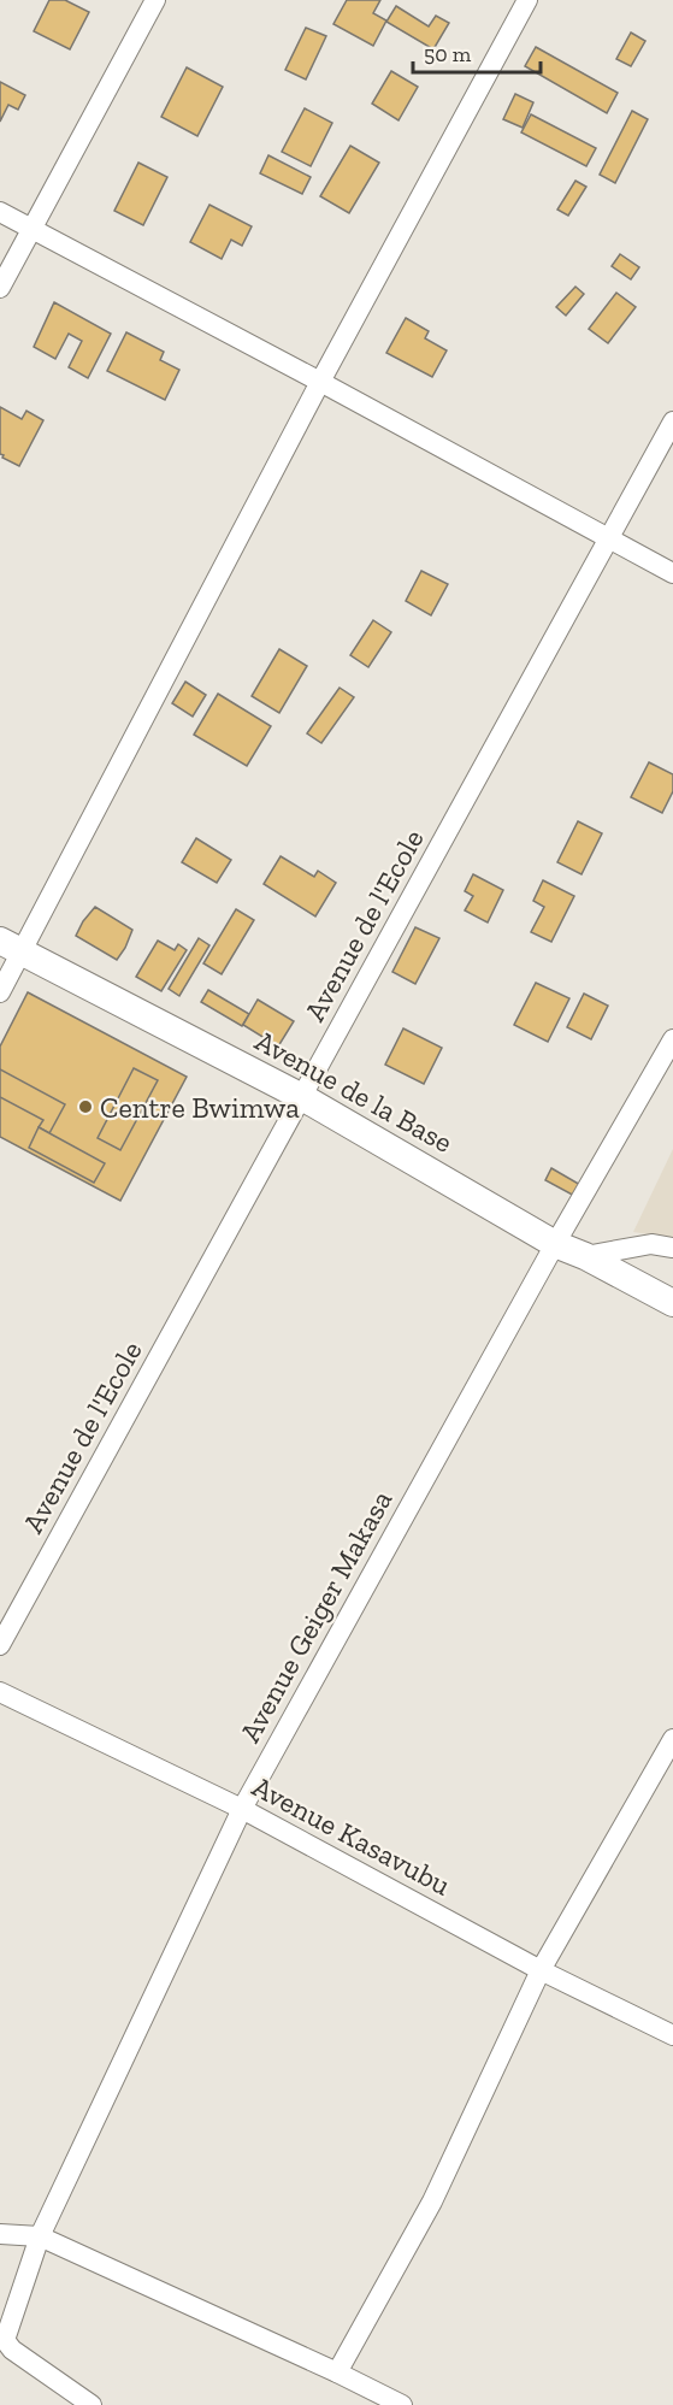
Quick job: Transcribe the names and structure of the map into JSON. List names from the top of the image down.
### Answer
{
  "streets": {
    "main road": ["Avenue de la Base"],
    "street": ["Avenue de l'Ecole", "Avenue Geiger Makasa", "Avenue Kasavubu"]
  },
  "crossings": [
    ["Avenue de l'Ecole", "Avenue de la Base"],
    ["Avenue de la Base", "Avenue Geiger Makasa"],
    ["Avenue Geiger Makasa", "Avenue Kasavubu"]
  ],
  "places": ["Centre Bwimwa"],
  "scale_bar": "50 m"
}
